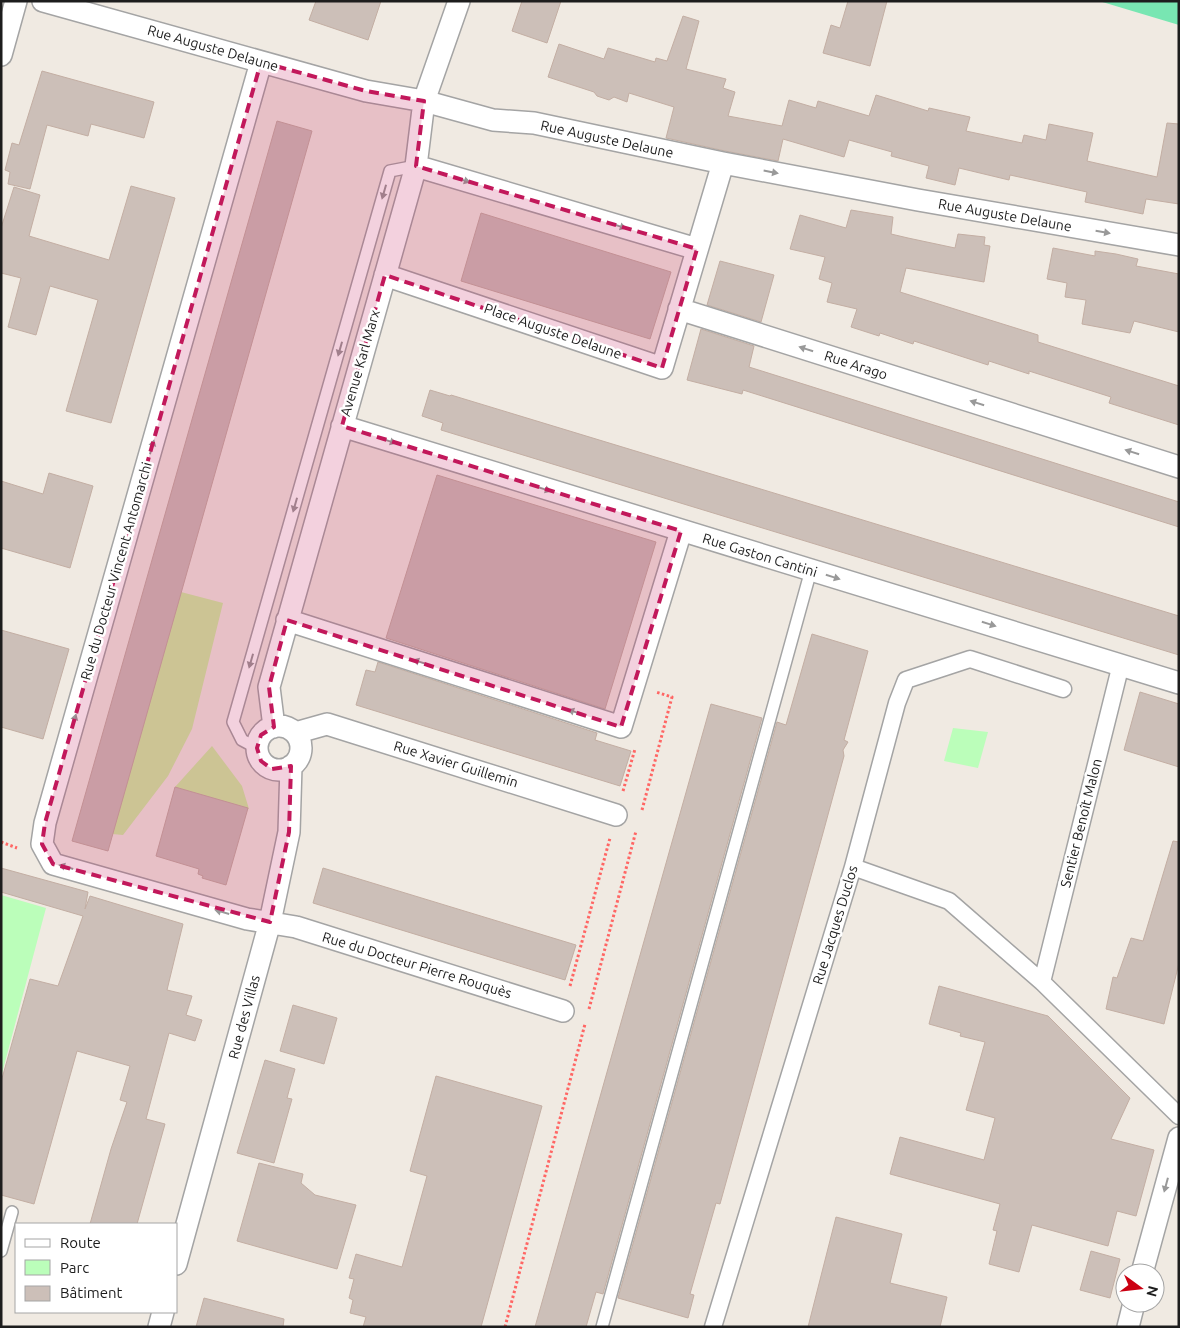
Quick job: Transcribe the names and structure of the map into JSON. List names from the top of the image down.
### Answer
{
  "streets": {
    "street": [
      "Rue Auguste Delaune",
      "Place Auguste Delaune",
      "Avenue Karl Marx",
      "Rue Arago",
      "Rue Gaston Cantini",
      "Rue du Docteur Vincent Antomarchi",
      "Rue Xavier Guillemin",
      "Sentier Benoît Malon",
      "Rue Jacques Duclos",
      "Rue du Docteur Pierre Rouquès",
      "Rue des Villas"
    ]
  },
  "crossings": [
    ["Rue Auguste Delaune", "Avenue Karl Marx"],
    ["Rue Auguste Delaune", "Rue du Docteur Vincent Antomarchi"],
    ["Place Auguste Delaune", "Avenue Karl Marx"],
    ["Place Auguste Delaune", "Rue Arago"],
    ["Avenue Karl Marx", "Rue Gaston Cantini"],
    ["Avenue Karl Marx", "Rue Xavier Guillemin"],
    ["Avenue Karl Marx", "Rue des Villas"],
    ["Rue Gaston Cantini", "Sentier Benoît Malon"],
    ["Rue du Docteur Vincent Antomarchi", "Rue du Docteur Pierre Rouquès"],
    ["Rue du Docteur Vincent Antomarchi", "Rue des Villas"],
    ["Rue Xavier Guillemin", "Rue des Villas"],
    ["Rue du Docteur Pierre Rouquès", "Rue des Villas"]
  ],
  "one_way": [
    "Rue Auguste Delaune",
    "Rue Arago",
    "Rue Gaston Cantini",
    "Rue du Docteur Vincent Antomarchi"
  ],
  "legend": ["Route", "Parc", "Bâtiment"],
  "north": "right"
}
